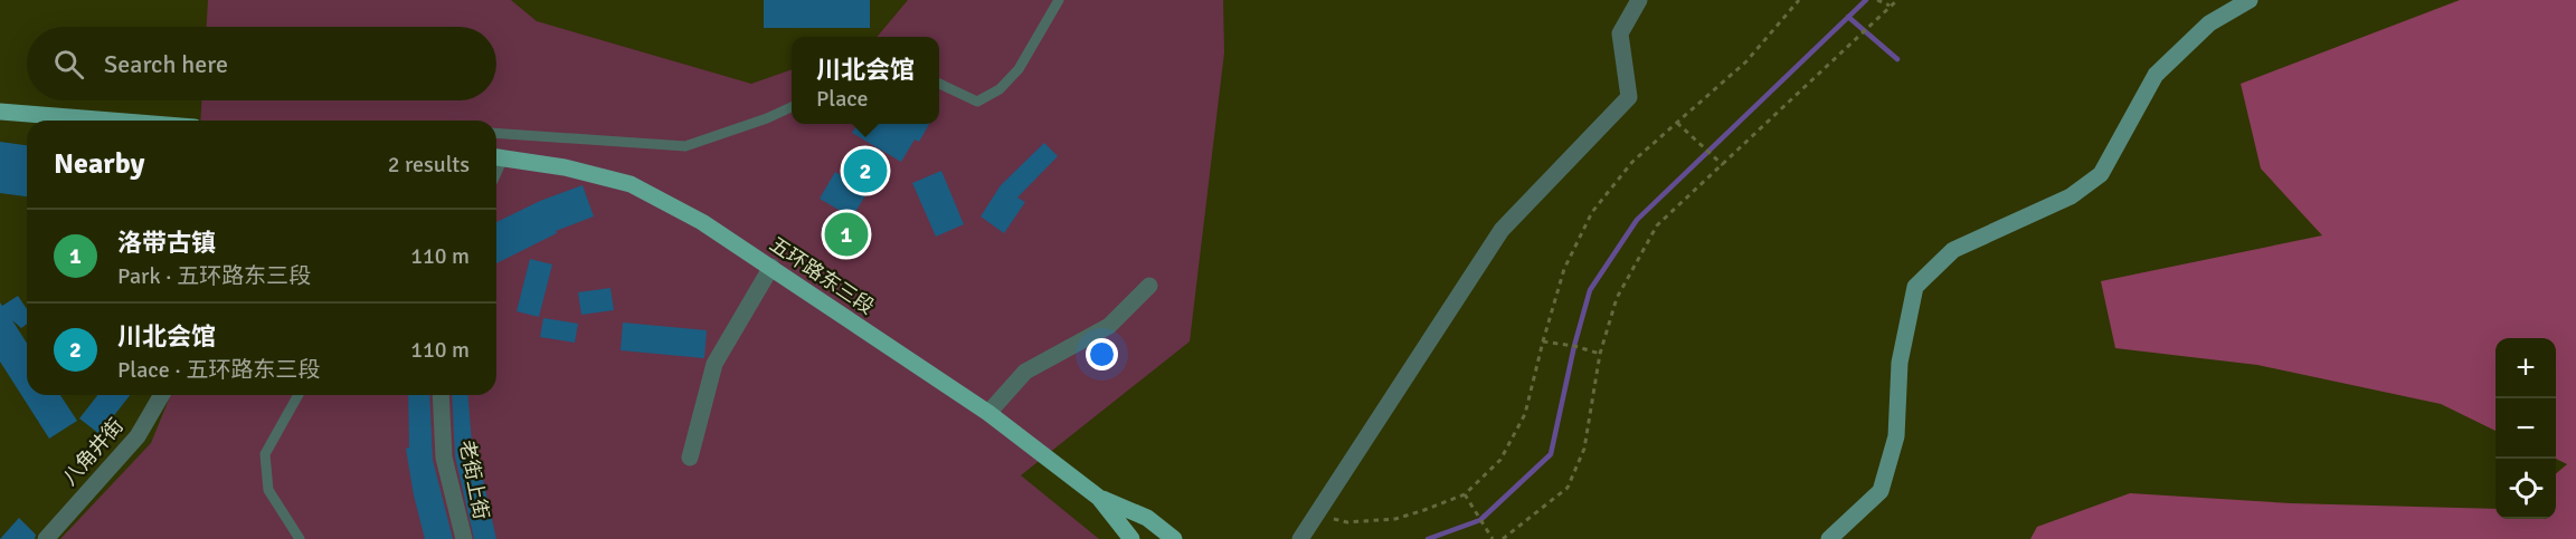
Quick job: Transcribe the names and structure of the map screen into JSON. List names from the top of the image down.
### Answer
{
  "streets": {
    "main road": ["五环路东三段"],
    "street": ["八角井街", "老街上街"]
  },
  "page": {
    "search": "Search here",
    "popup": ["川北会馆", "Place"],
    "heading": ["Nearby", "2 results"],
    "pins": ["2", "1"],
    "list": [
      {
        "mark": "1",
        "name": "洛带古镇",
        "note": "Park · 五环路东三段",
        "value": "110 m"
      },
      {
        "mark": "2",
        "name": "川北会馆",
        "note": "Place · 五环路东三段",
        "value": "110 m"
      }
    ],
    "map_buttons": ["+", "−"]
  }
}
